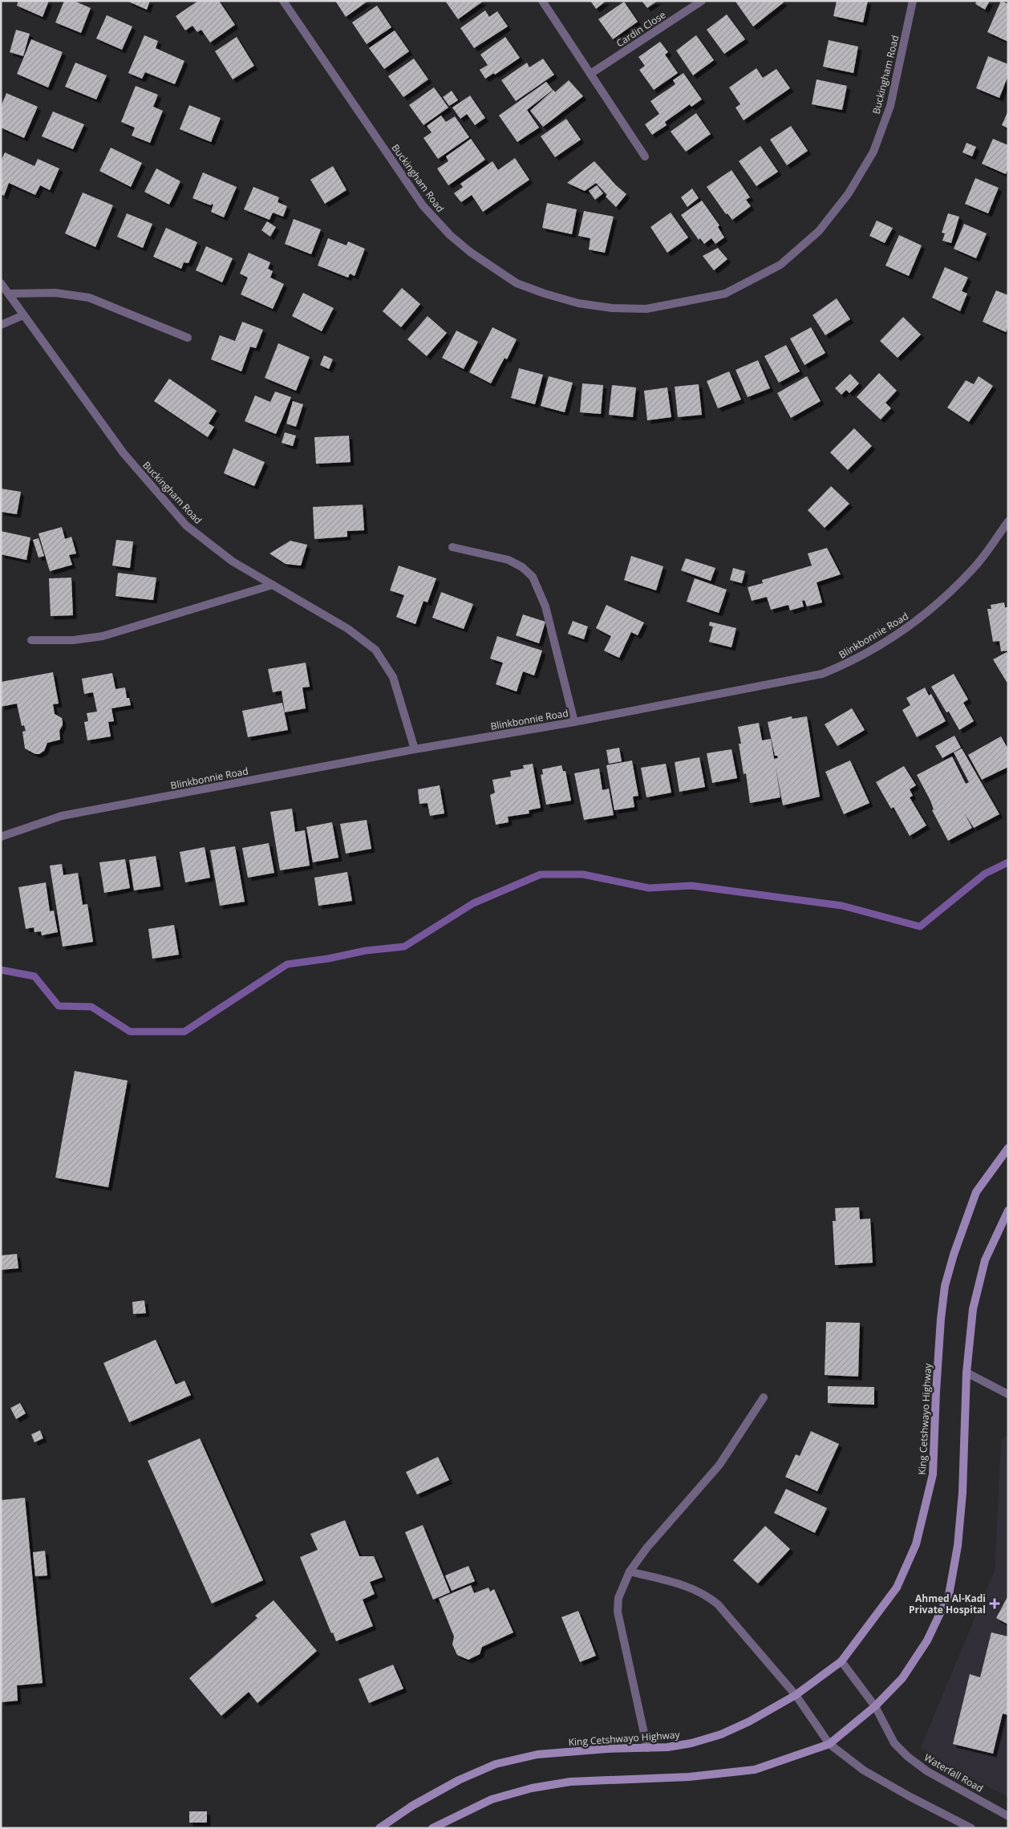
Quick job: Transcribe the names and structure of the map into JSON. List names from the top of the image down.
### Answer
{
  "streets": {
    "main road": ["King Cetshwayo Highway"],
    "street": [
      "Cardin Close",
      "Buckingham Road",
      "Blinkbonnie Road",
      "Waterfall Road"
    ]
  },
  "crossings": [
    ["Buckingham Road", "Blinkbonnie Road"],
    ["King Cetshwayo Highway", "Waterfall Road"]
  ],
  "places": {
    "health": ["Ahmed Al-Kadi Private Hospital"]
  }
}
